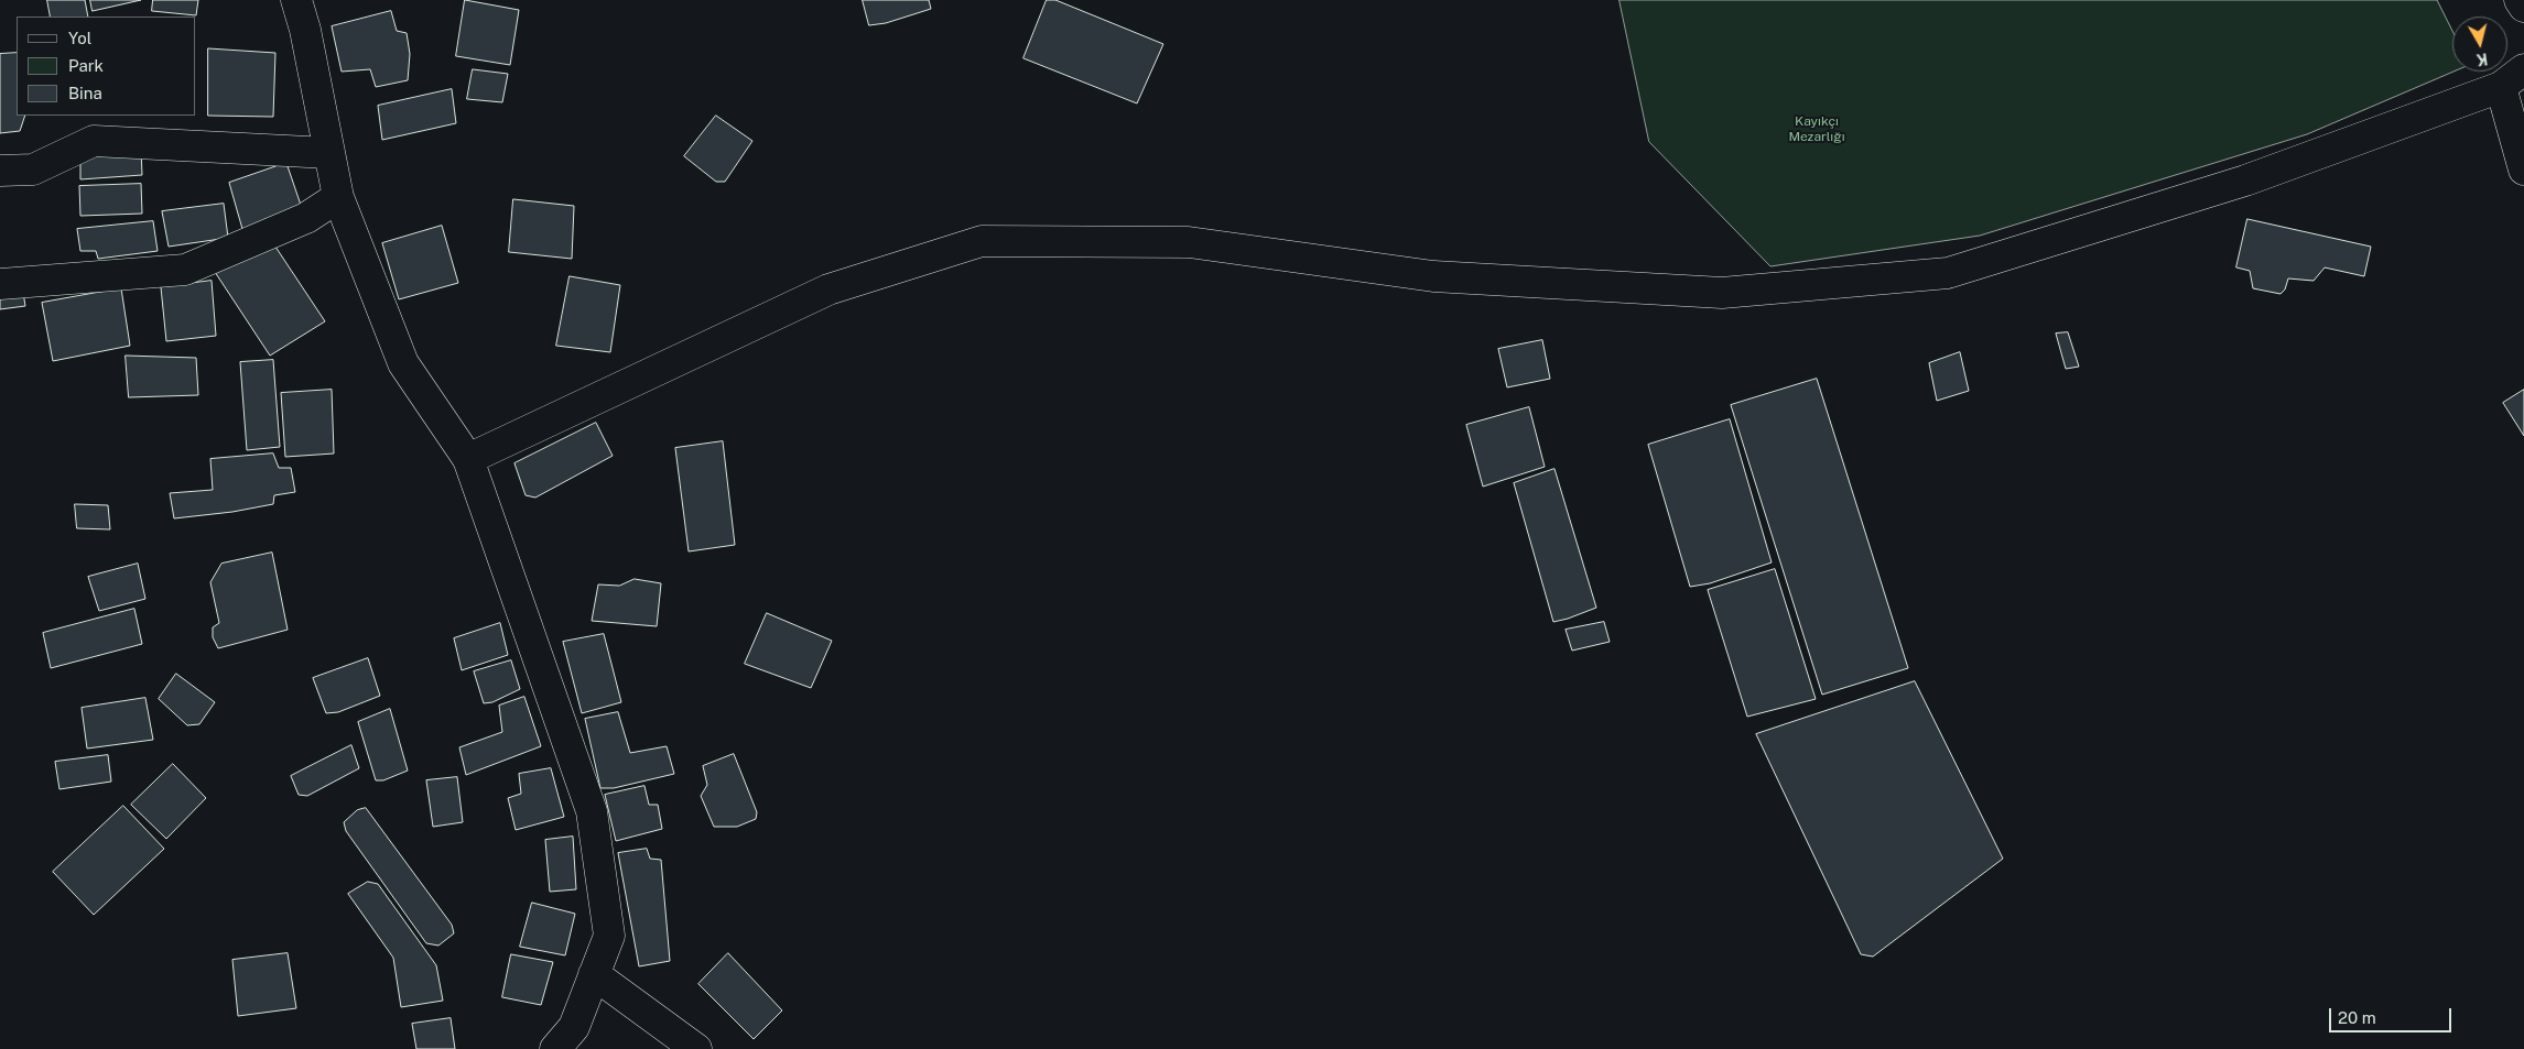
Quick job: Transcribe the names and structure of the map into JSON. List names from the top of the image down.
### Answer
{
  "parks": ["Kayıkçı Mezarlığı"],
  "legend": ["Yol", "Park", "Bina"],
  "scale_bar": "20 m",
  "north": "bottom"
}
